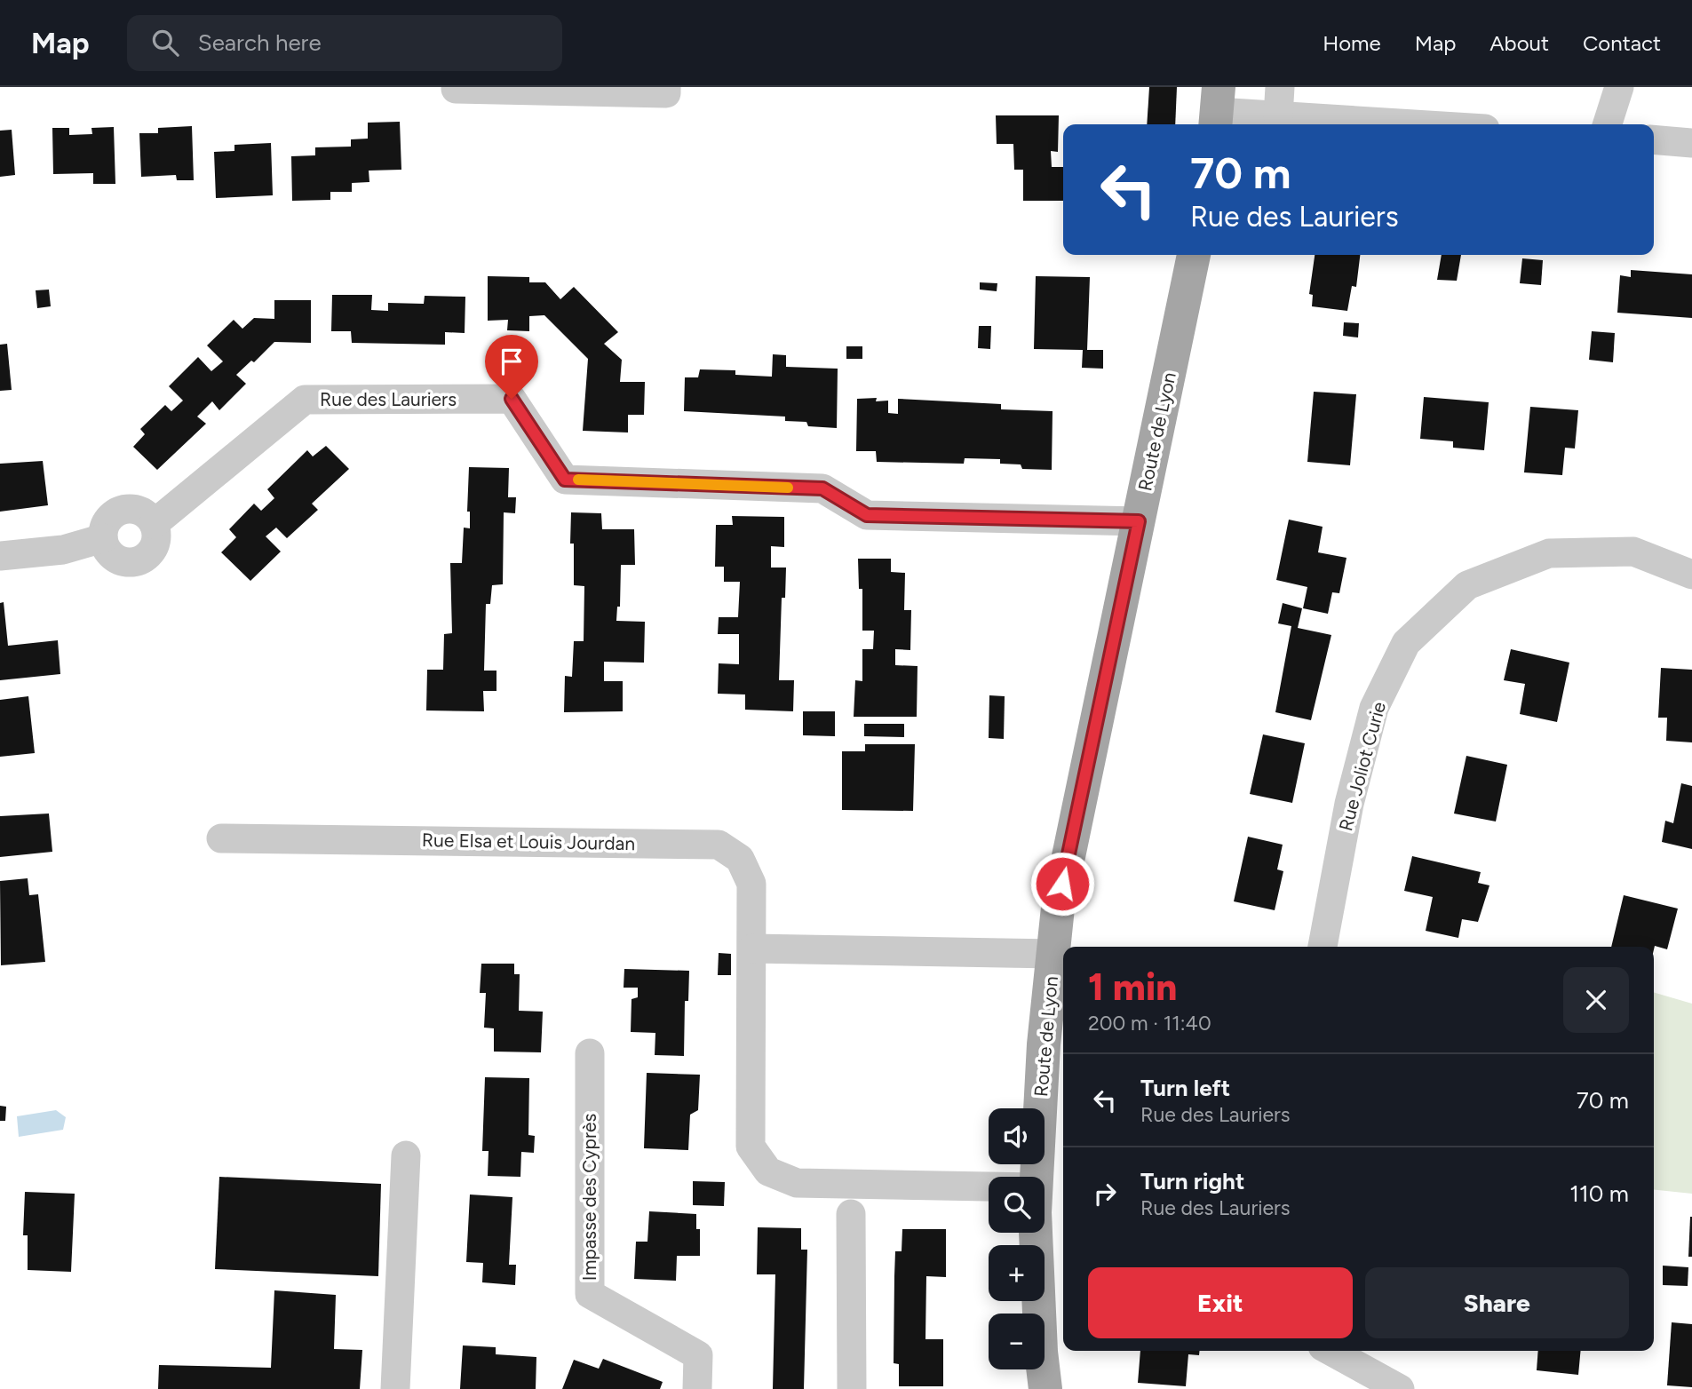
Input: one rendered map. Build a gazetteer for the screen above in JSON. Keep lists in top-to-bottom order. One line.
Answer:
{"streets":{"main road":["Route de Lyon"],"street":["Rue des Lauriers","Rue Joliot Curie","Rue Elsa et Louis Jourdan","Impasse des Cyprès"]},"crossings":[["Rue des Lauriers","Route de Lyon"]],"page":{"header":"Map","search":"Search here","nav":["Home","Map","About","Contact"],"turn":["70 m","Rue des Lauriers"],"heading":["1 min","200 m · 11:40"],"list":[{"name":"Turn left","note":"Rue des Lauriers","value":"70 m"},{"name":"Turn right","note":"Rue des Lauriers","value":"110 m"}],"map_buttons":["+","−"],"buttons":["Exit","Share"]}}
